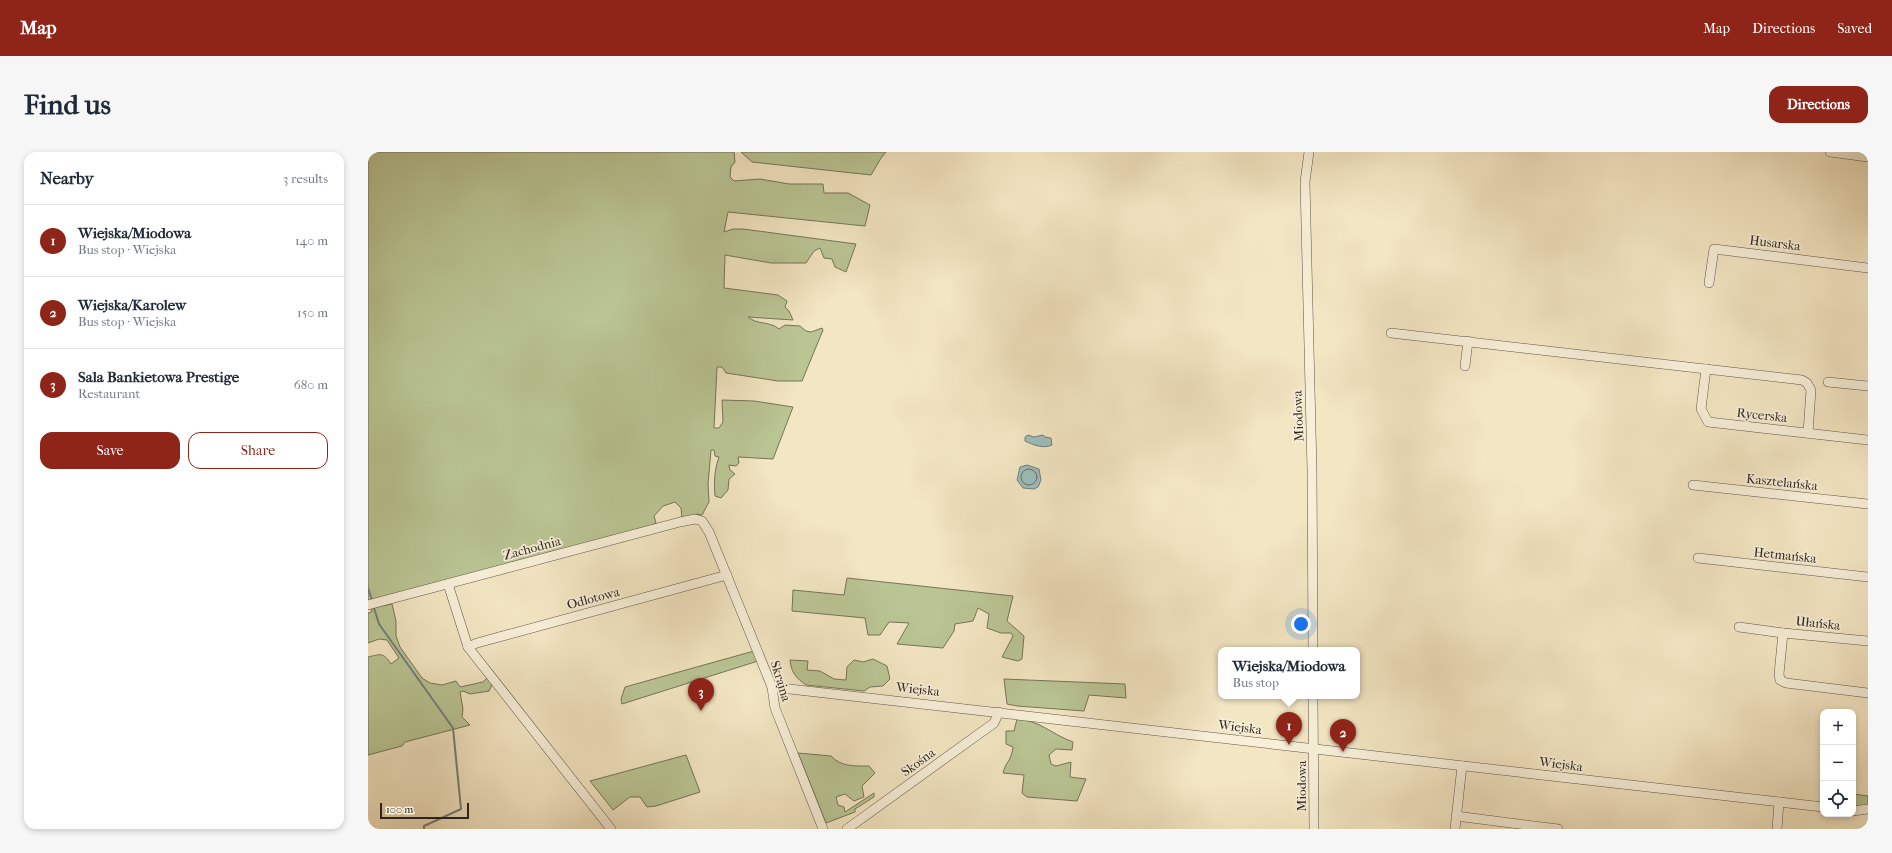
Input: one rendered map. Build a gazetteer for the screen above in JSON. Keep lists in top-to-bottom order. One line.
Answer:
{"streets":{"street":["Husarska","Rycerska","Miodowa","Kasztelańska","Zachodnia","Hetmańska","Odlotowa","Ułańska","Skrajna","Wiejska","Skośna"]},"crossings":[["Miodowa","Wiejska"],["Zachodnia","Skrajna"],["Odlotowa","Skrajna"],["Skrajna","Wiejska"],["Wiejska","Skośna"]],"scale_bar":"100 m","page":{"header":"Map","nav":["Map","Directions","Saved"],"buttons":["Directions",["Save","Share"]],"title":"Find us","heading":["Nearby","3 results"],"list":[{"mark":"1","name":"Wiejska/Miodowa","note":"Bus stop · Wiejska","value":"140 m"},{"mark":"2","name":"Wiejska/Karolew","note":"Bus stop · Wiejska","value":"150 m"},{"mark":"3","name":"Sala Bankietowa Prestige","note":"Restaurant","value":"680 m"}],"popup":["Wiejska/Miodowa","Bus stop"],"pins":["3","1","2"],"map_buttons":["+","−"],"scale":"100 m"}}
